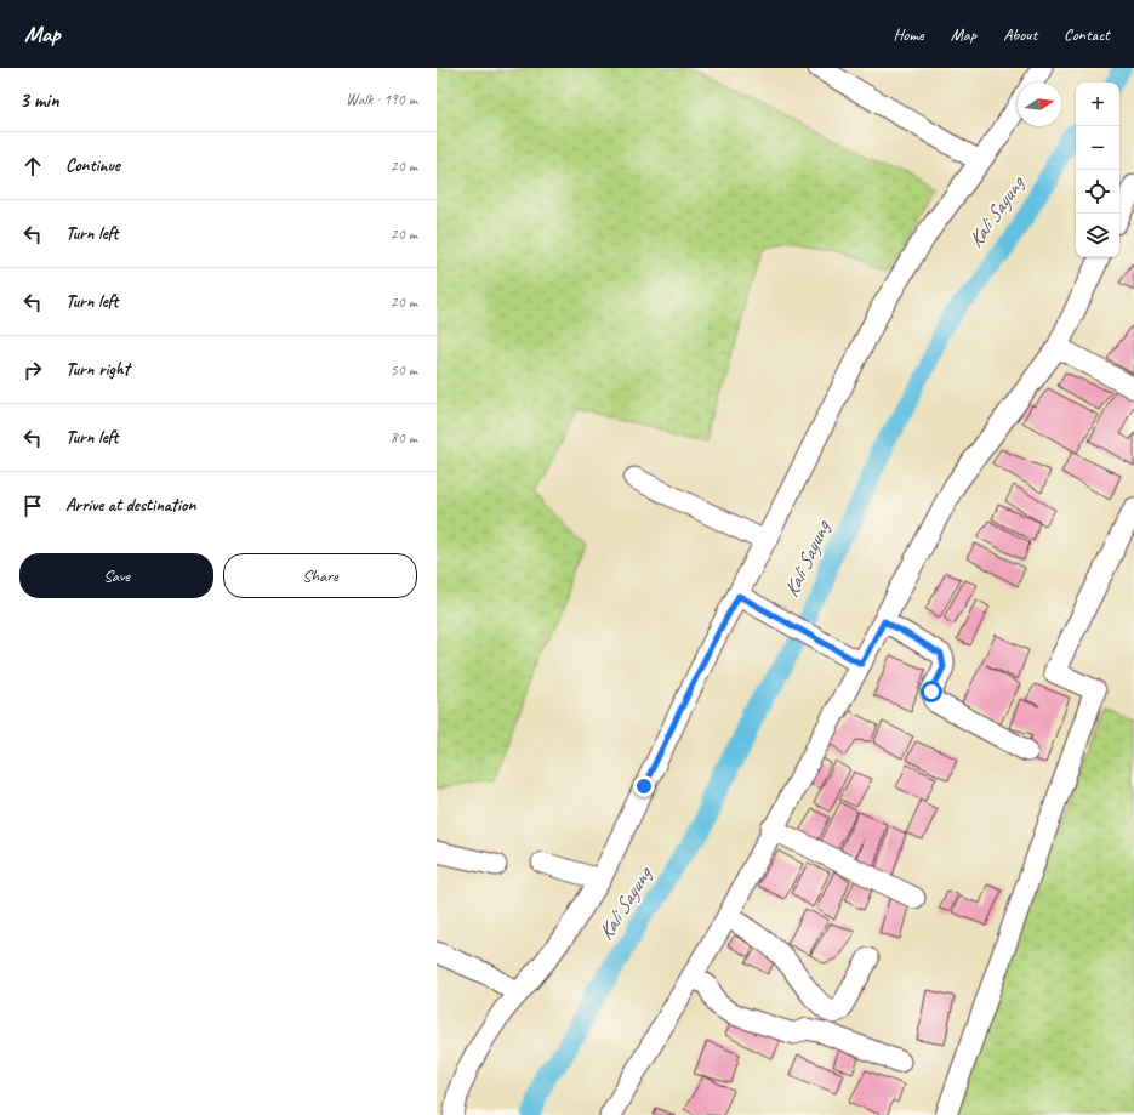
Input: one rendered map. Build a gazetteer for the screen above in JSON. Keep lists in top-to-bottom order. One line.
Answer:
{"water":["Kali Sayung"],"north":"right","page":{"header":"Map","nav":["Home","Map","About","Contact"],"heading":["3 min","Walk · 190 m"],"map_buttons":["+","−"],"list":[["Continue","20 m"],["Turn left","20 m"],["Turn left","20 m"],["Turn right","50 m"],["Turn left","80 m"],"Arrive at destination"],"buttons":["Save","Share"]}}
